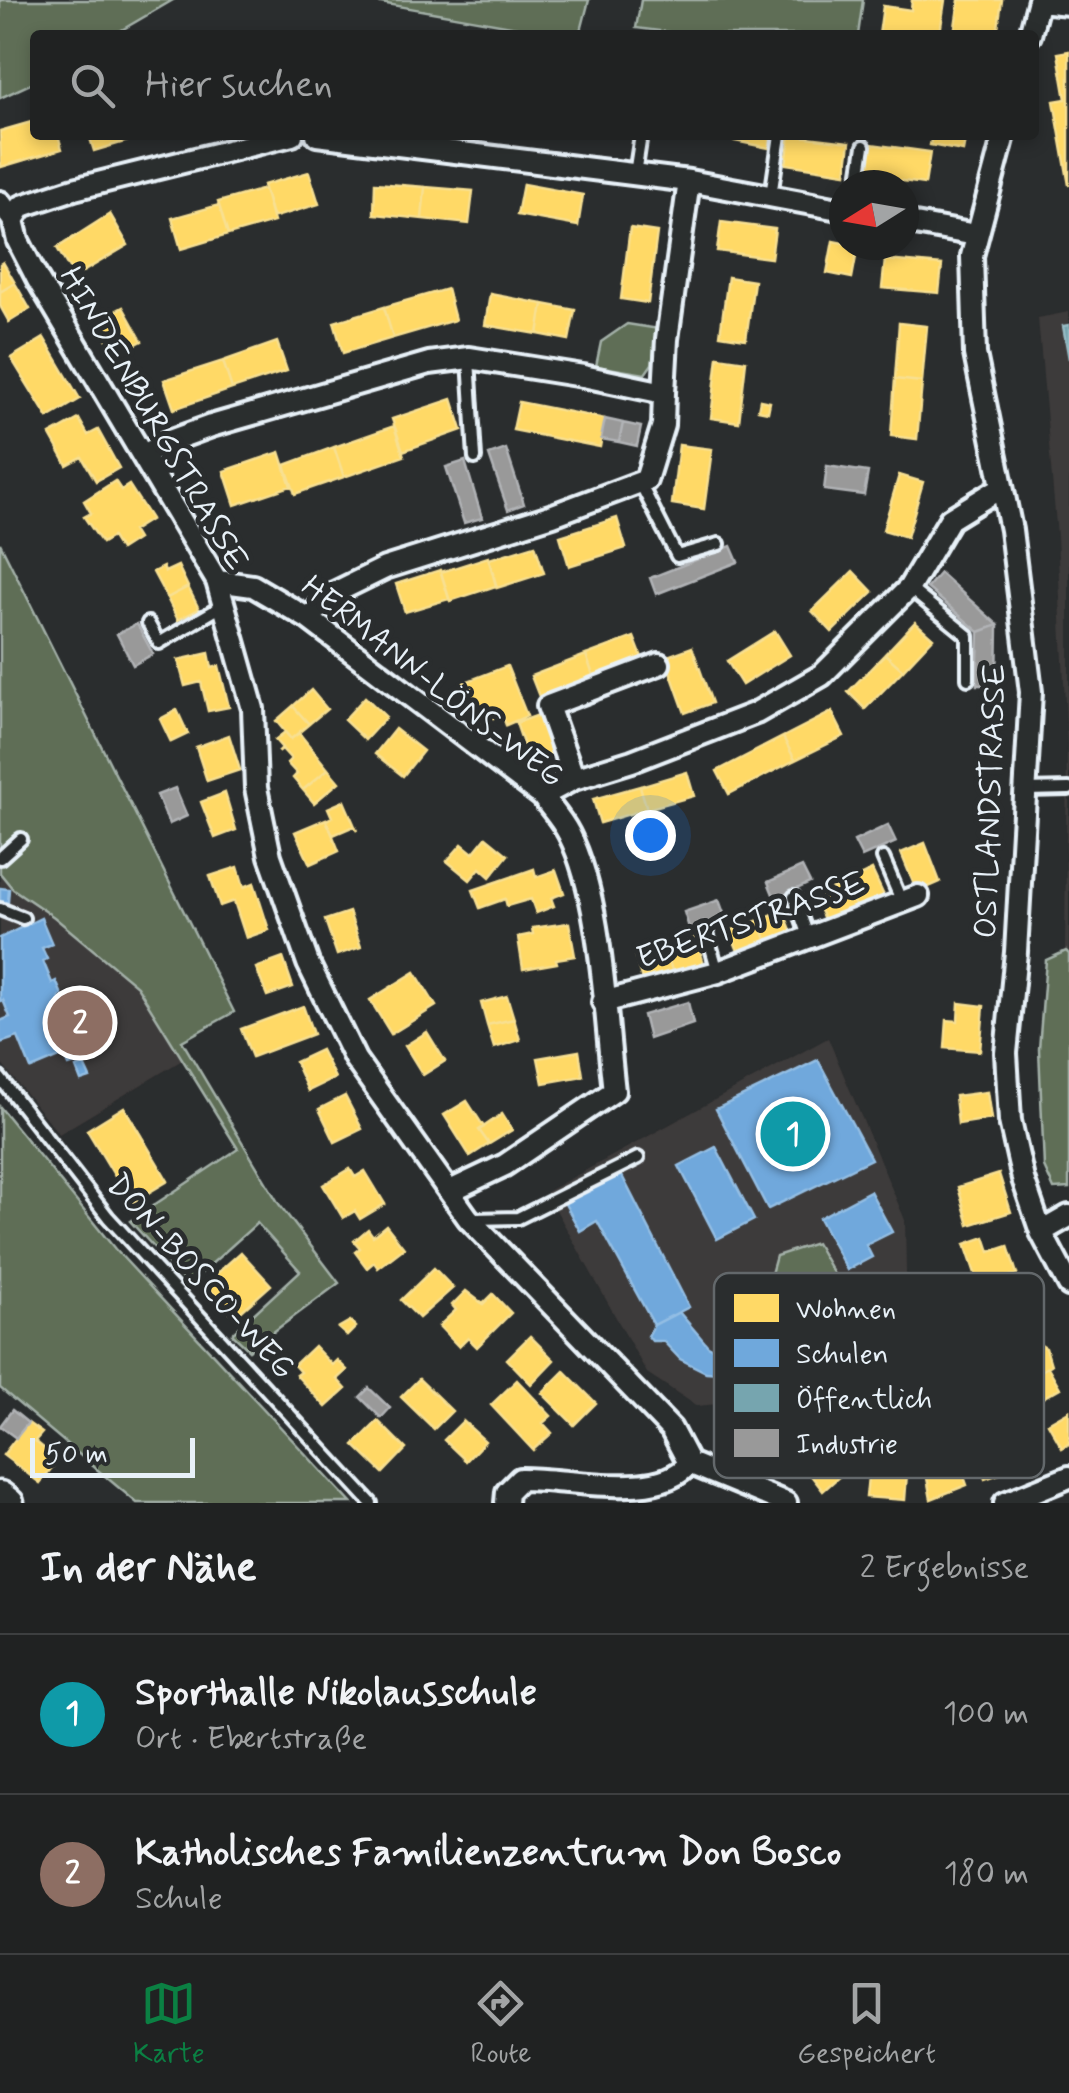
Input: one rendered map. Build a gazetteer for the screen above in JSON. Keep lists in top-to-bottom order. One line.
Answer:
{"streets":{"street":["HINDENBURGSTRASSE","HERMANN-LÖNS-WEG","OSTLANDSTRASSE","EBERTSTRASSE"],"lane":["DON-BOSCO-WEG"]},"crossings":[["HINDENBURGSTRASSE","HERMANN-LÖNS-WEG"],["HERMANN-LÖNS-WEG","EBERTSTRASSE"]],"legend":["Wohnen","Schulen","Öffentlich","Industrie"],"scale_bar":"50 m","north":"left","page":{"search":"Hier suchen","pins":["2","1"],"scale":"50 m","heading":["In der Nähe","2 Ergebnisse"],"list":[{"mark":"1","name":"Sporthalle Nikolausschule","note":"Ort · Ebertstraße","value":"100 m"},{"mark":"2","name":"Katholisches Familienzentrum Don Bosco","note":"Schule","value":"180 m"}],"nav":["Karte","Route","Gespeichert"]}}
